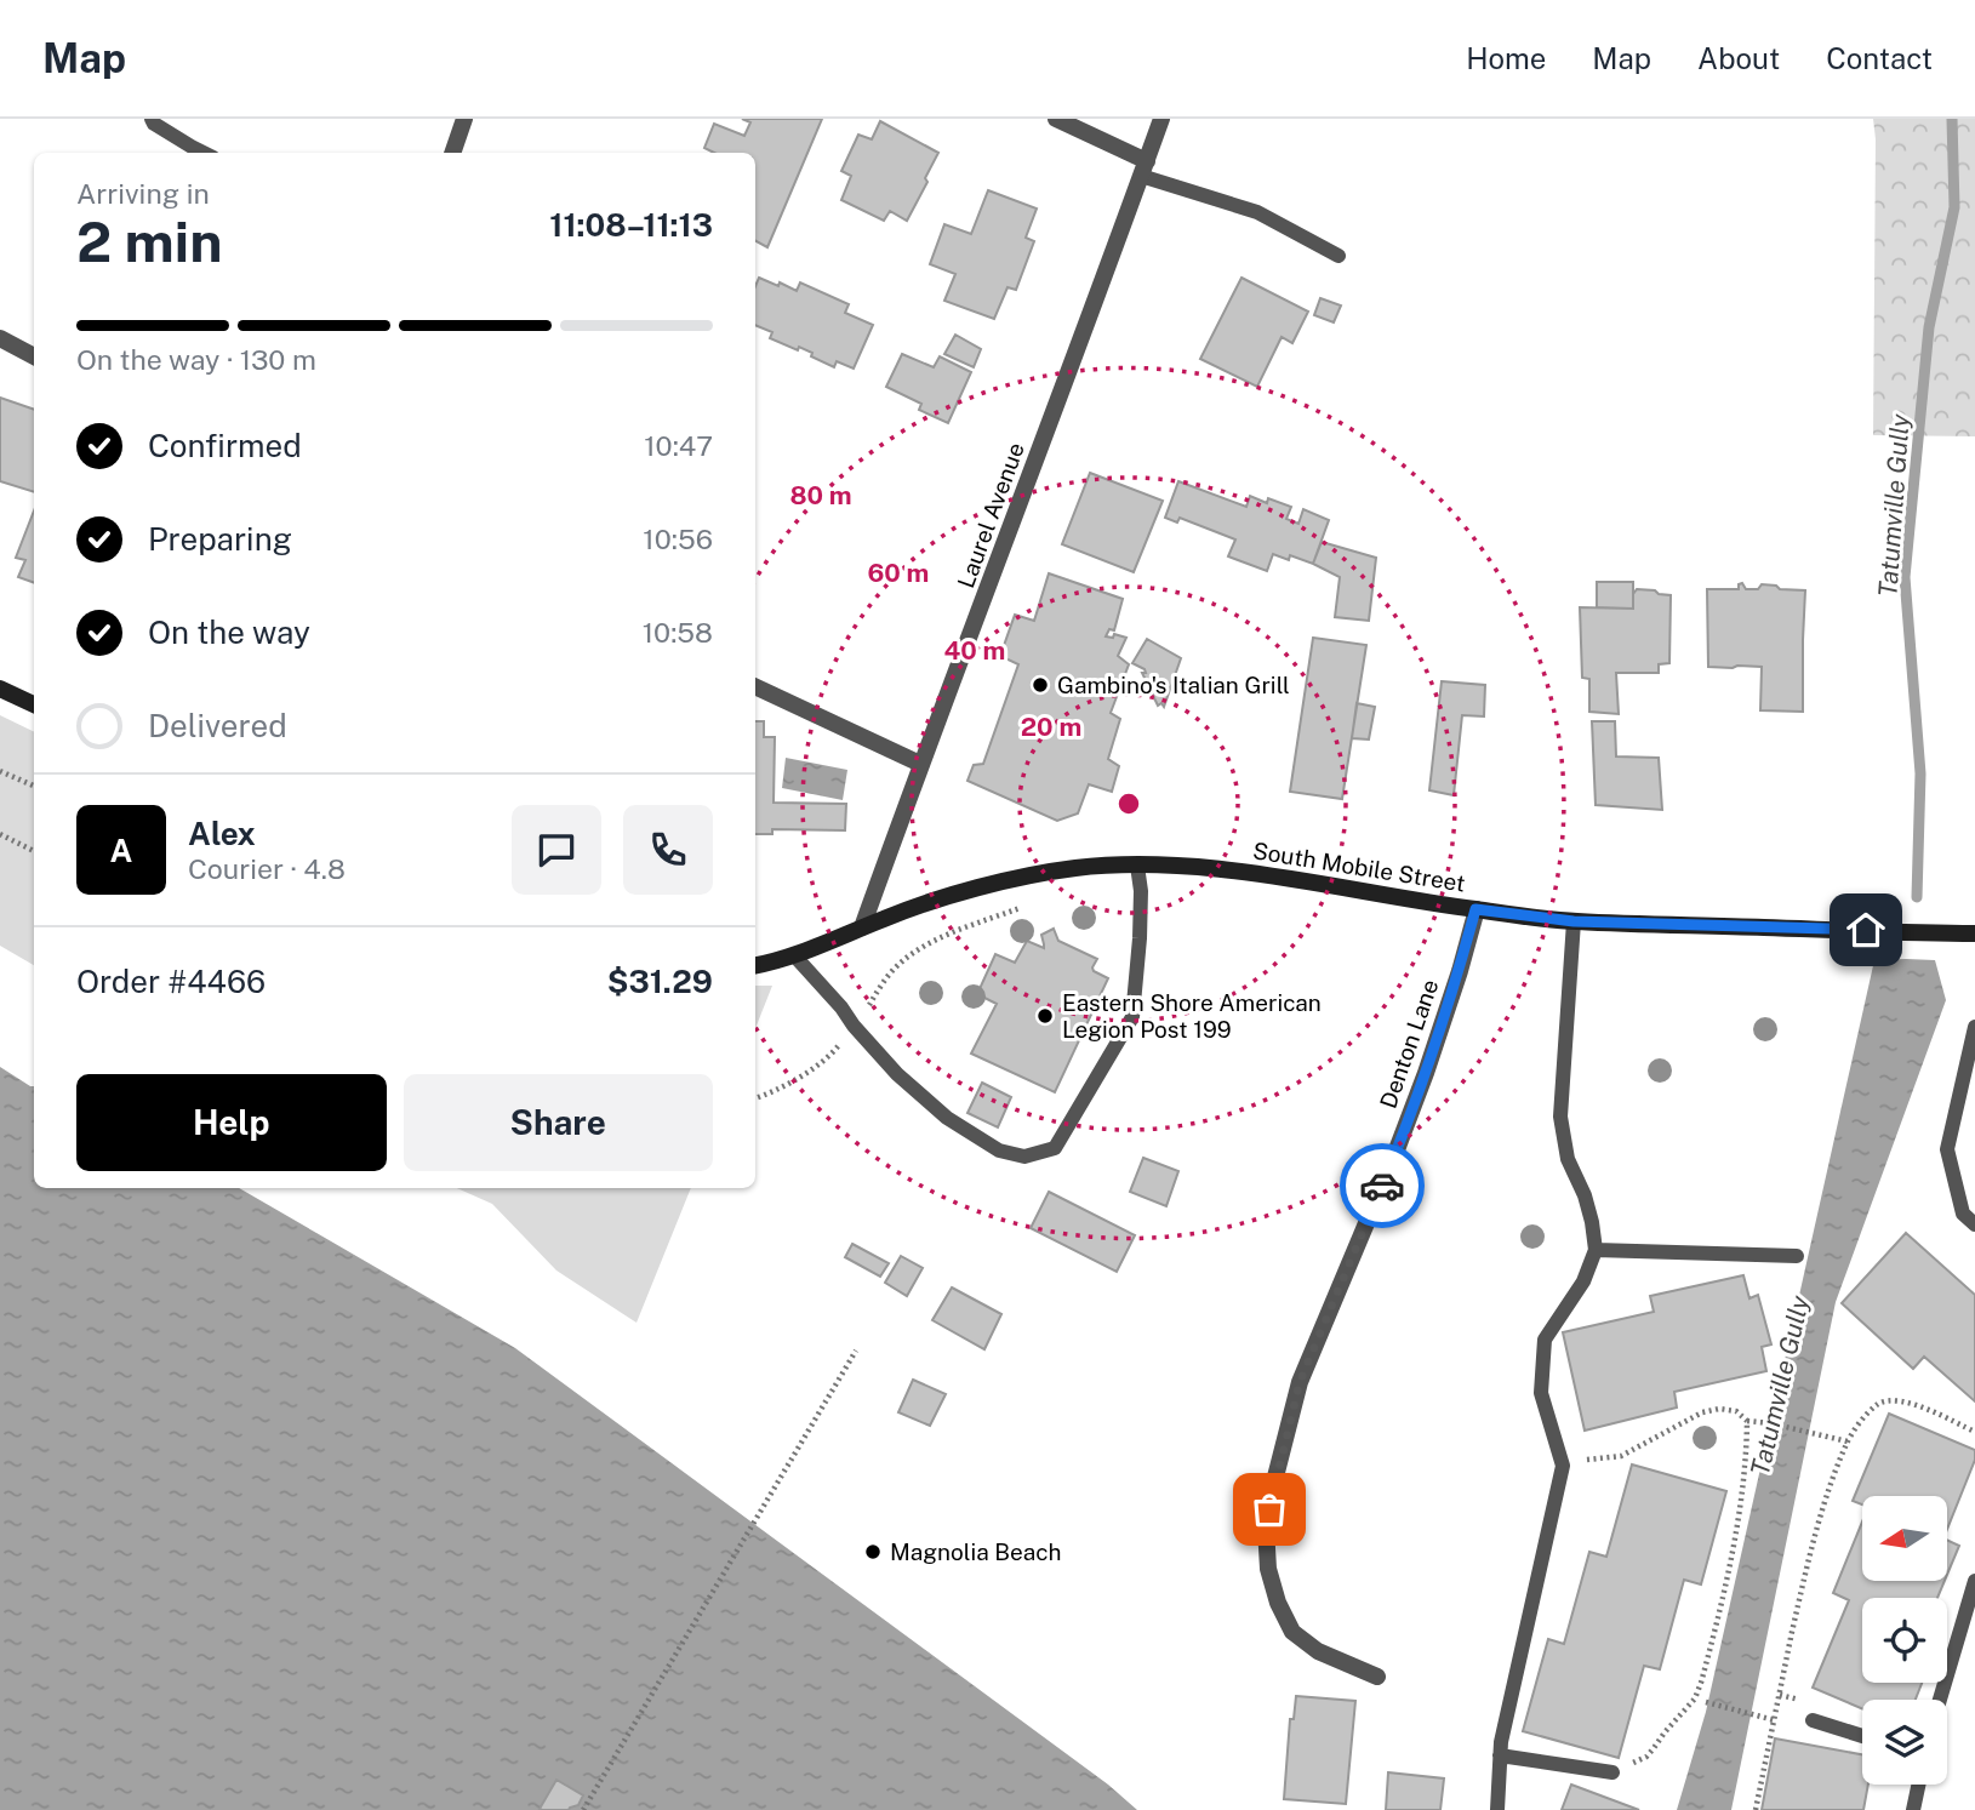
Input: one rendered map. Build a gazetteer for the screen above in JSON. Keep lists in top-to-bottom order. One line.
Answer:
{"streets":{"main road":["South Mobile Street"],"street":["Laurel Avenue","Denton Lane"]},"crossings":[["Laurel Avenue","South Mobile Street"],["South Mobile Street","Denton Lane"]],"water":["Tatumville Gully"],"places":["Gambino's Italian Grill","Eastern Shore American Legion Post 199","Magnolia Beach"],"north":"left","page":{"header":"Map","nav":["Home","Map","About","Contact"],"heading":["2 min","Arriving in","11:08–11:13"],"panel":["Alex","Courier · 4.8","Order #4466","$31.29"],"bar":"On the way · 130 m","list":[["Confirmed","10:47"],["Preparing","10:56"],["On the way","10:58"],"Delivered"],"round":"A","buttons":["Help","Share"]},"rings":["80 m","60 m","40 m","20 m"]}
